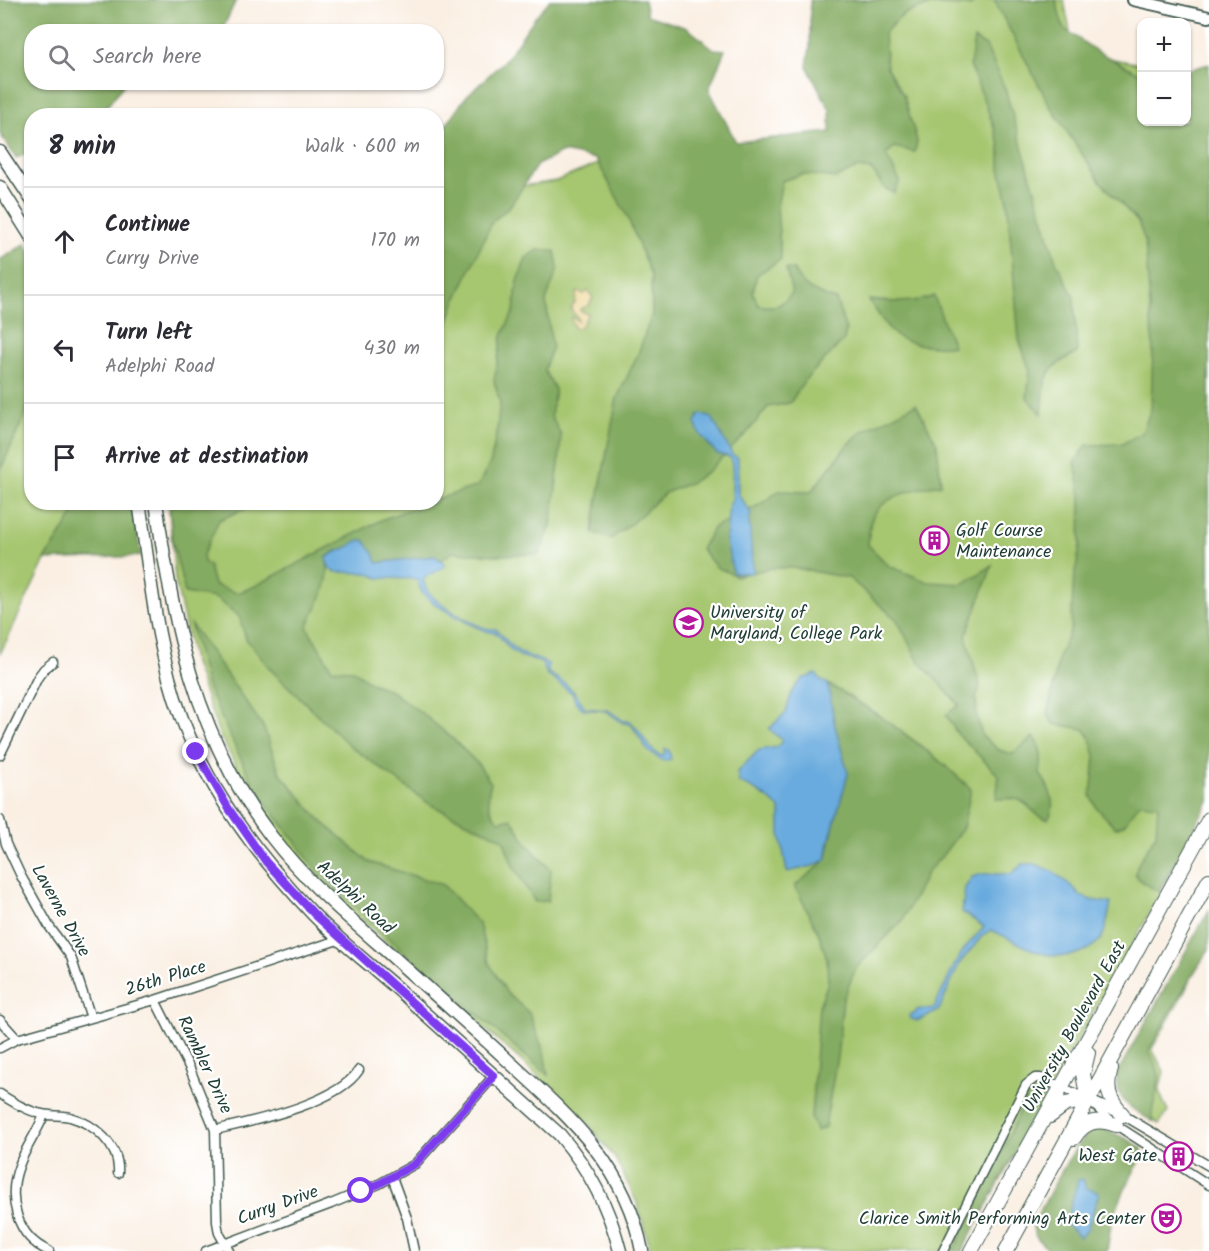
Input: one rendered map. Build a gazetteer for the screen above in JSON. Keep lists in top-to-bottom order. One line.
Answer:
{"streets":{"main road":["Adelphi Road","University Boulevard East"],"street":["Laverne Drive","26th Place","Rambler Drive","Curry Drive"]},"crossings":[["Adelphi Road","26th Place"],["Adelphi Road","Curry Drive"],["Laverne Drive","26th Place"],["26th Place","Rambler Drive"],["Rambler Drive","Curry Drive"]],"places":{"building":["Golf Course Maintenance","West Gate"],"school or university":["University of Maryland, College Park"],"theatre":["Clarice Smith Performing Arts Center"]},"page":{"map_buttons":["+","−"],"search":"Search here","heading":["8 min","Walk · 600 m"],"list":[["Continue","Curry Drive","170 m"],["Turn left","Adelphi Road","430 m"],"Arrive at destination"]}}
